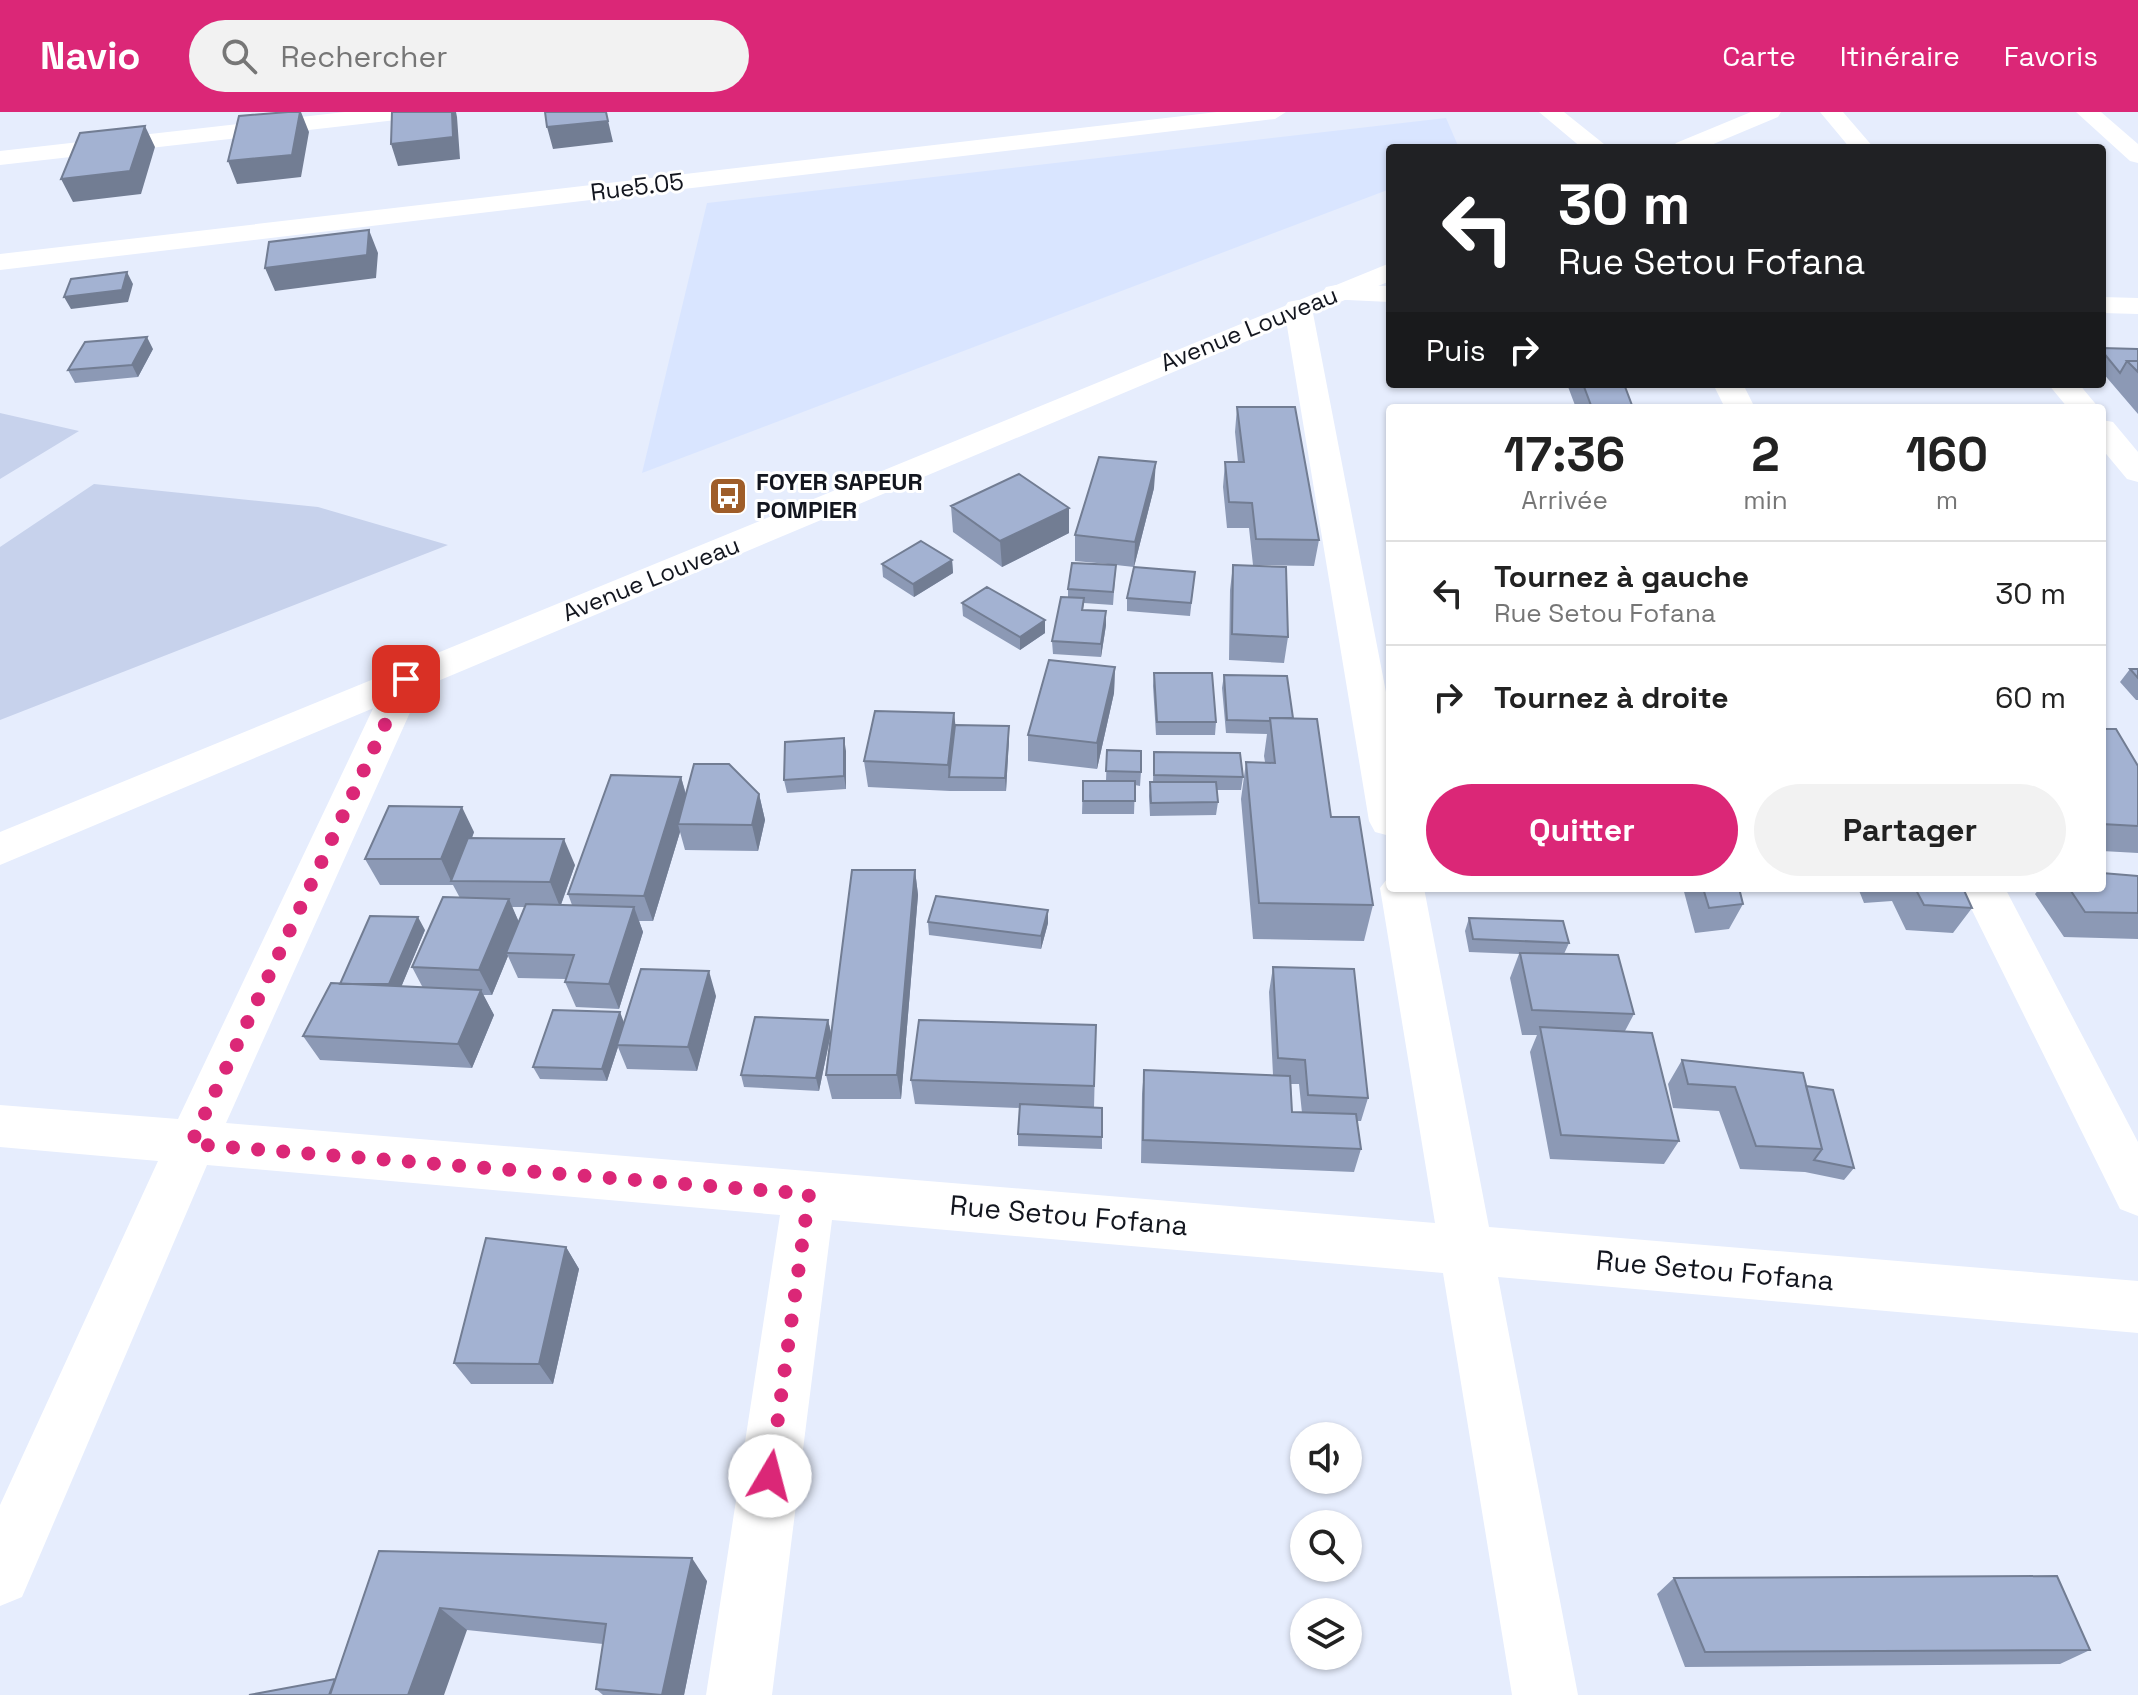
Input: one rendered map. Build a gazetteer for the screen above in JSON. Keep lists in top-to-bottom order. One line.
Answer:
{"streets":{"street":["Rue5.05","Avenue Louveau","Rue Setou Fofana"]},"places":{"bus stop":["FOYER SAPEUR POMPIER"]},"page":{"header":"Navio","search":"Rechercher","nav":["Carte","Itinéraire","Favoris"],"turn":["30 m","Rue Setou Fofana"],"then":"Puis","eta":["17:36","Arrivée","2","min","160","m"],"list":[{"name":"Tournez à gauche","note":"Rue Setou Fofana","value":"30 m"},{"name":"Tournez à droite","value":"60 m"}],"buttons":["Quitter","Partager"]}}
